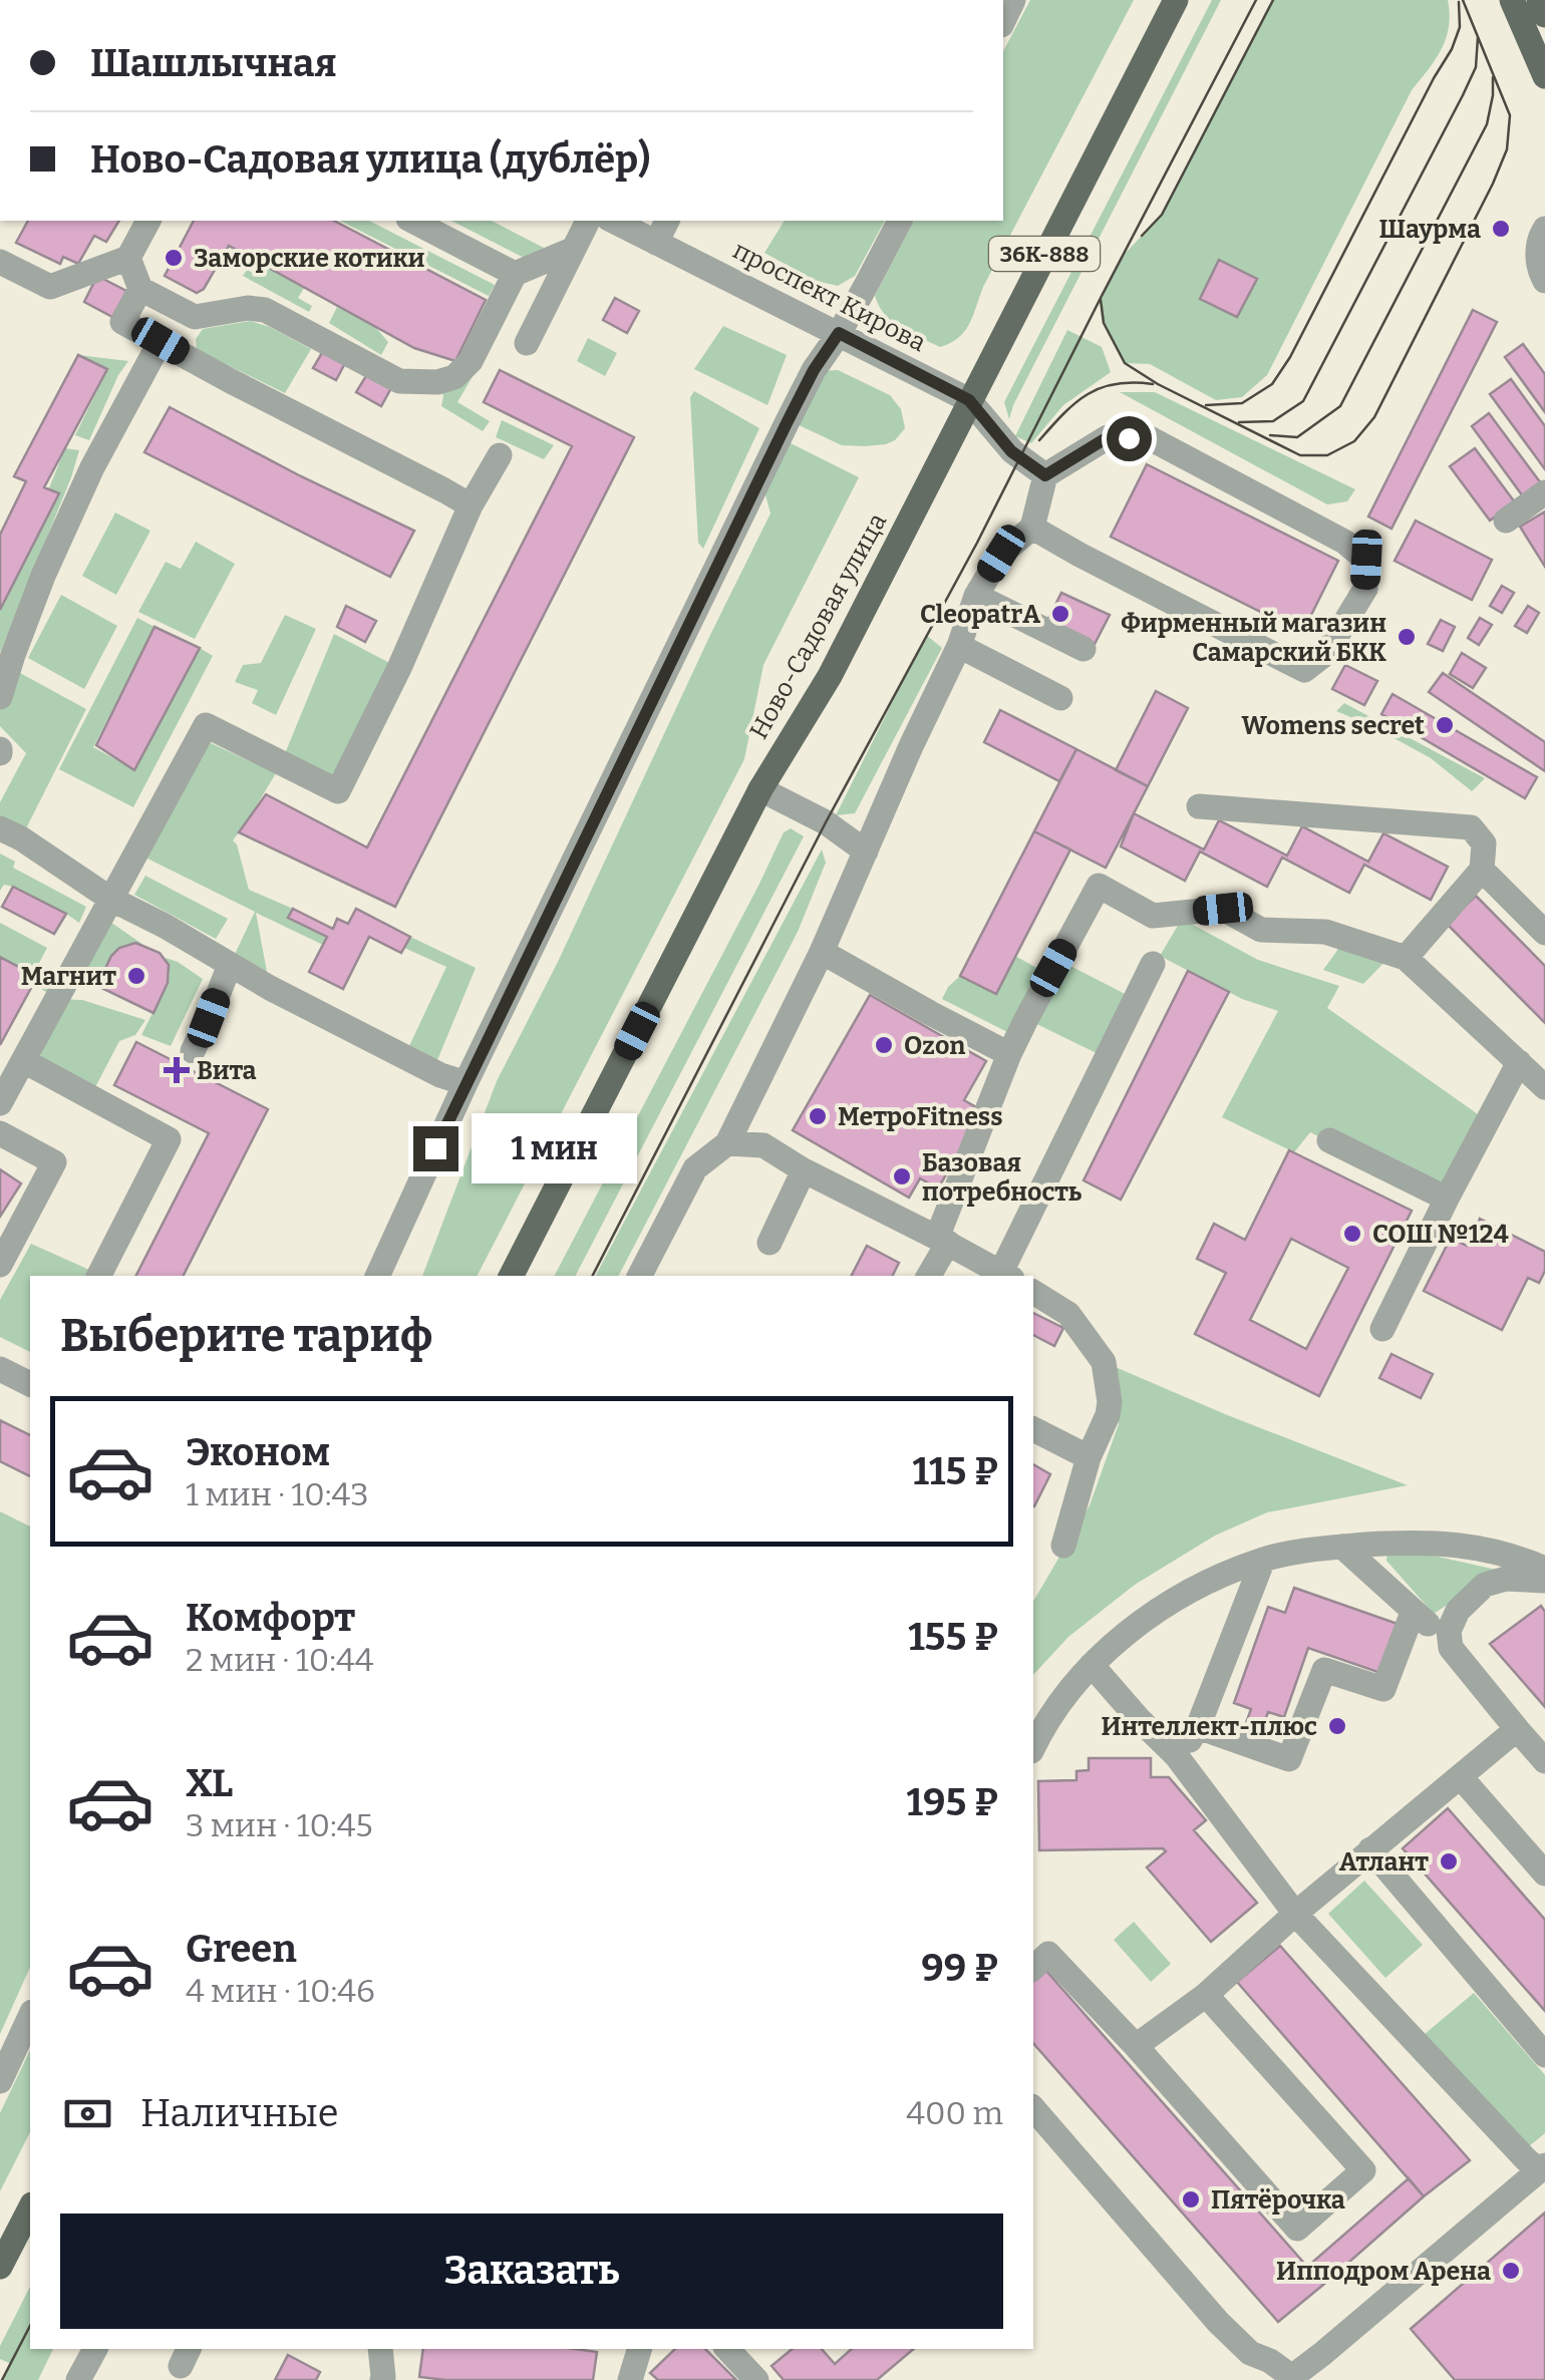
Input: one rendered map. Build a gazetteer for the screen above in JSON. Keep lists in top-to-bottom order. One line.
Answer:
{"streets":{"main road":["36К-888","Ново-Садовая улица"],"street":["проспект Кирова"]},"crossings":[["проспект Кирова","Ново-Садовая улица"]],"places":{"other":["Шаурма","Заморские котики","CleopatrA","Фирменный магазин Самарский БКК","Womens secret","Магнит","Ozon","МетроFitness","Базовая потребность","СОШ №124","Интеллект-плюс","Атлант","Пятёрочка","Ипподром Арена"],"health":["Вита"]},"page":{"banner":["Шашлычная","Ново-Садовая улица (дублёр)"],"bubble":"1 мин","heading":"Выберите тариф","list":[{"name":"Эконом","note":"1 мин · 10:43","value":"115 ₽"},{"name":"Комфорт","note":"2 мин · 10:44","value":"155 ₽"},{"name":"XL","note":"3 мин · 10:45","value":"195 ₽"},{"name":"Green","note":"4 мин · 10:46","value":"99 ₽"}],"pay":["Наличные","400 m"],"buttons":"Заказать"}}
